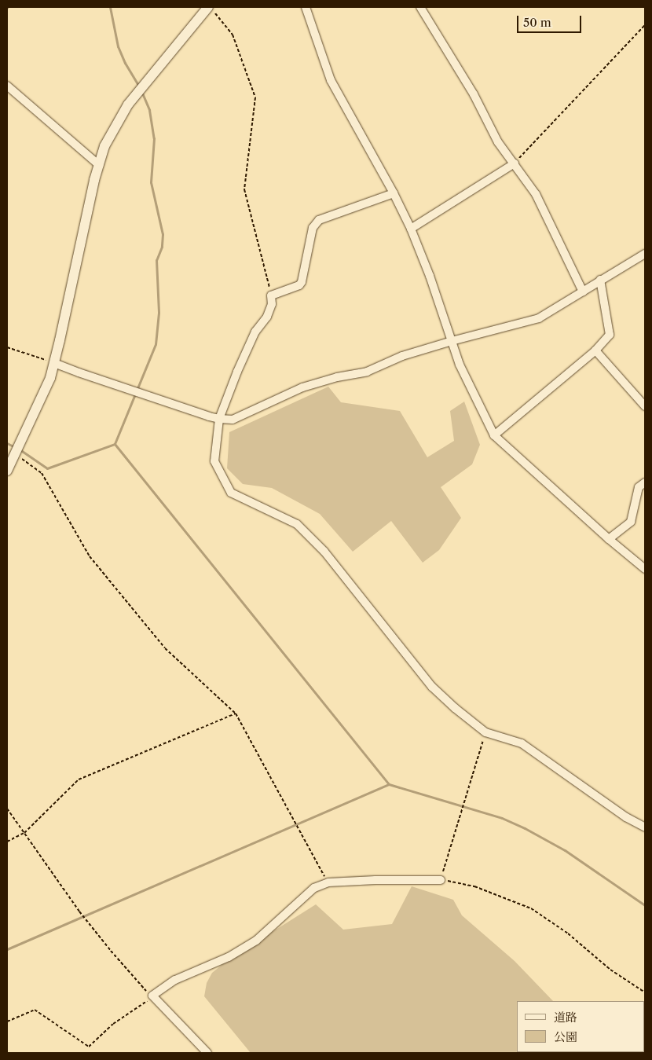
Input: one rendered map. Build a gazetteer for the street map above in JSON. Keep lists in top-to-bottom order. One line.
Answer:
{"legend":["道路","公園"],"scale_bar":"50 m"}
